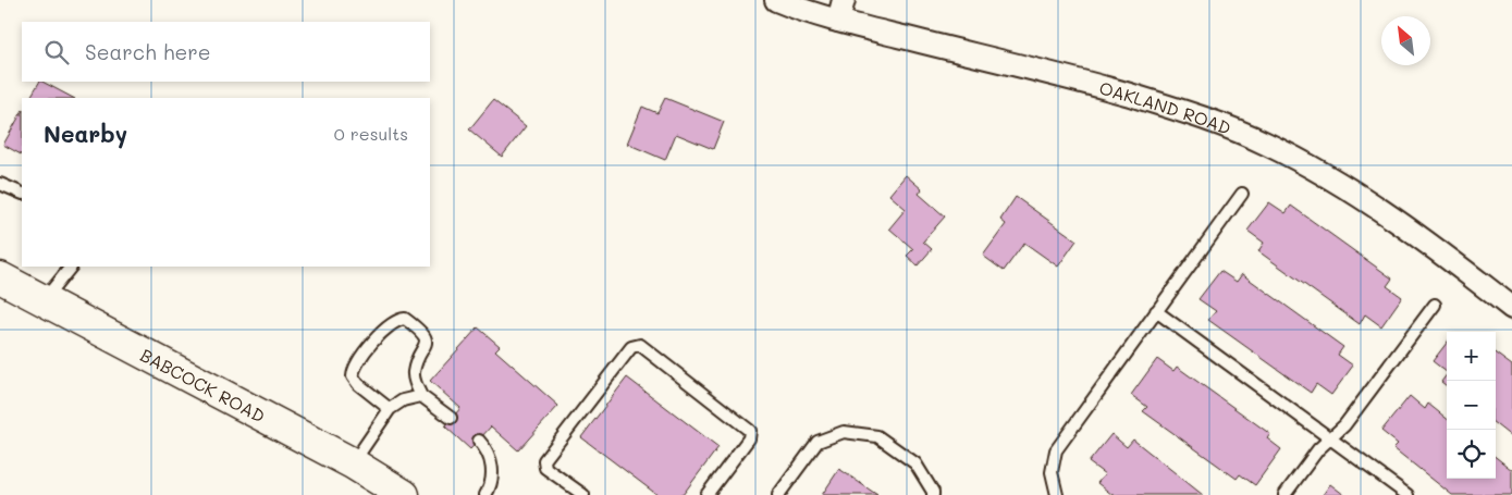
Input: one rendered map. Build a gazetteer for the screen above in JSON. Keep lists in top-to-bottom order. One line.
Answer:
{"streets":{"main road":["BABCOCK ROAD"],"street":["OAKLAND ROAD"]},"north":"top left","page":{"search":"Search here","heading":["Nearby","0 results"],"map_buttons":["+","−"]}}
